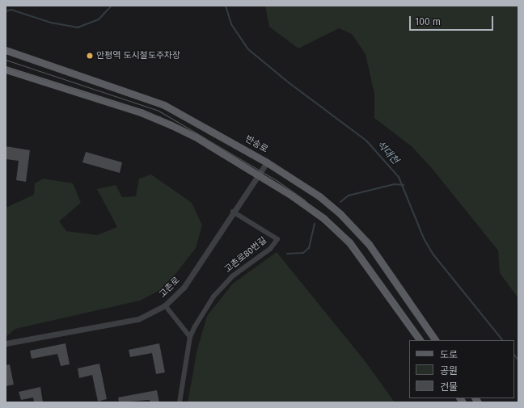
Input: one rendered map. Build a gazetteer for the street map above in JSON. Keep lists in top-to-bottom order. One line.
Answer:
{"streets":{"main road":["반송로"],"street":["고촌로80번길","고촌로"]},"crossings":[["반송로","고촌로"],["고촌로80번길","고촌로"]],"water":["석대천"],"places":["안평역 도시철도주차장"],"legend":["도로","공원","건물"],"scale_bar":"100 m"}
